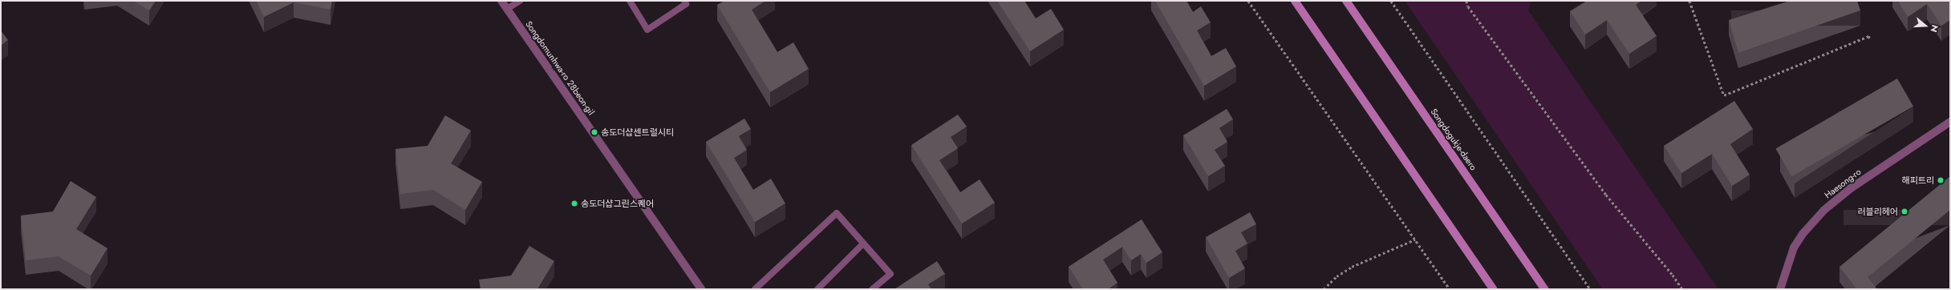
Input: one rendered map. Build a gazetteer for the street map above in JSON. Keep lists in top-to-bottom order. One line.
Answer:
{"streets":{"main road":["Songdogukje-daero"],"street":["Songdomunhwa-ro 28beon-gil","Haesong-ro"]},"places":["송도더샵센트럴시티","해피트리","송도더샵그린스퀘어","러블리헤어"],"north":"right"}
